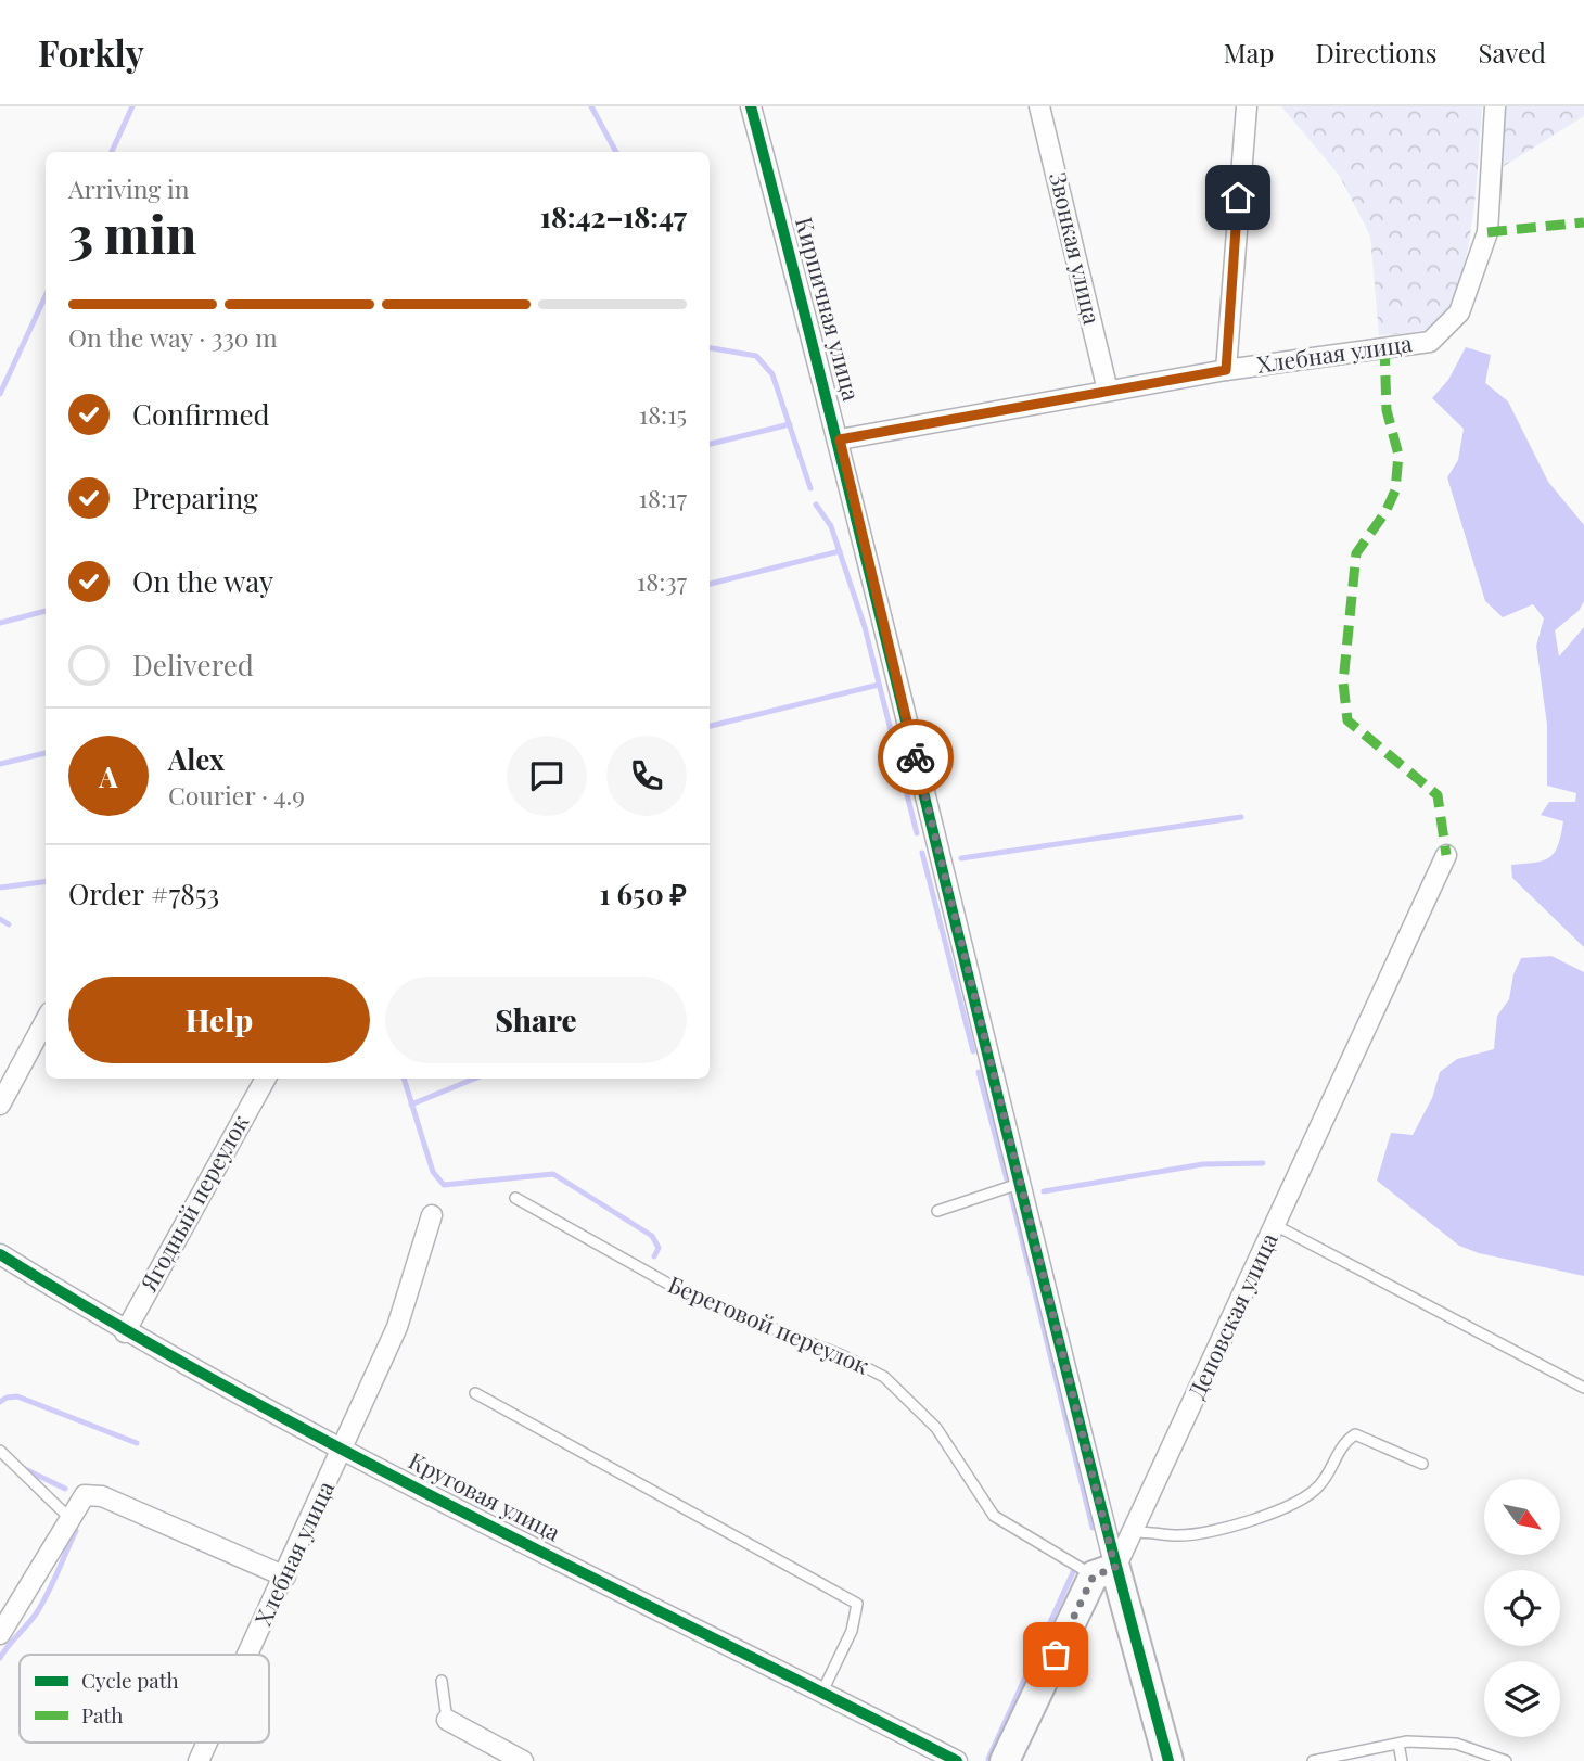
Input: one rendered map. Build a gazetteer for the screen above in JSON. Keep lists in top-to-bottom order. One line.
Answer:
{"streets":{"street":["Звонкая улица","Кирпичная улица","Хлебная улица","Ягодный переулок","Деповская улица","Круговая улица"],"lane":["Береговой переулок"]},"crossings":[["Звонкая улица","Хлебная улица"],["Кирпичная улица","Хлебная улица"],["Кирпичная улица","Деповская улица"],["Кирпичная улица","Береговой переулок"],["Хлебная улица","Круговая улица"],["Ягодный переулок","Круговая улица"],["Деповская улица","Береговой переулок"]],"legend":["Cycle path","Path"],"north":"bottom right","page":{"header":"Forkly","nav":["Map","Directions","Saved"],"heading":["3 min","Arriving in","18:42–18:47"],"panel":["Alex","Courier · 4.9","Order #7853","1 650 ₽"],"bar":"On the way · 330 m","list":[["Confirmed","18:15"],["Preparing","18:17"],["On the way","18:37"],"Delivered"],"round":"A","buttons":["Help","Share"]}}
